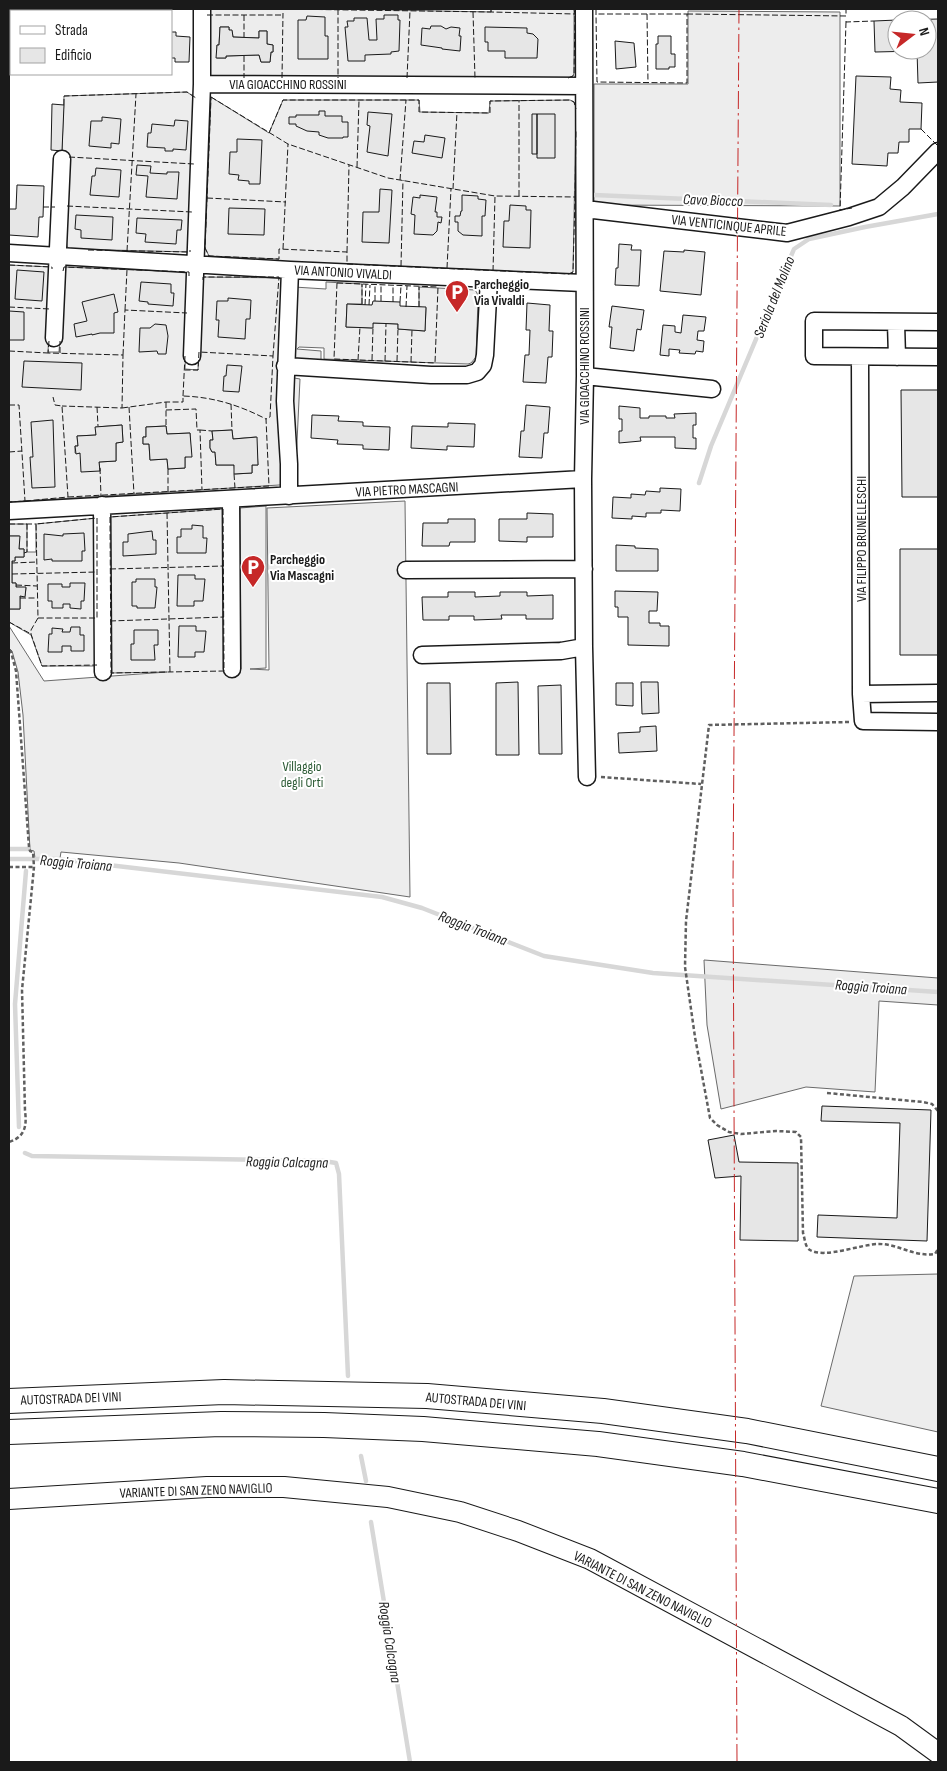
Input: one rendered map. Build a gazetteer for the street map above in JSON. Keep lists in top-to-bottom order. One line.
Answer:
{"streets":{"highway":["AUTOSTRADA DEI VINI"],"main road":["VARIANTE DI SAN ZENO NAVIGLIO"],"street":["VIA GIOACCHINO ROSSINI","VIA VENTICINQUE APRILE","VIA ANTONIO VIVALDI","VIA PIETRO MASCAGNI","VIA FILIPPO BRUNELLESCHI"]},"crossings":[["VIA GIOACCHINO ROSSINI","VIA VENTICINQUE APRILE"],["VIA GIOACCHINO ROSSINI","VIA ANTONIO VIVALDI"],["VIA GIOACCHINO ROSSINI","VIA PIETRO MASCAGNI"]],"water":["Cavo Biocco","Seriola del Molino","Roggia Troiana","Roggia Calcagna"],"parks":["Villaggio degli Orti"],"places":{"parking":["Parcheggio Via Vivaldi","Parcheggio Via Mascagni"]},"legend":["Strada","Edificio"],"north":"right"}
